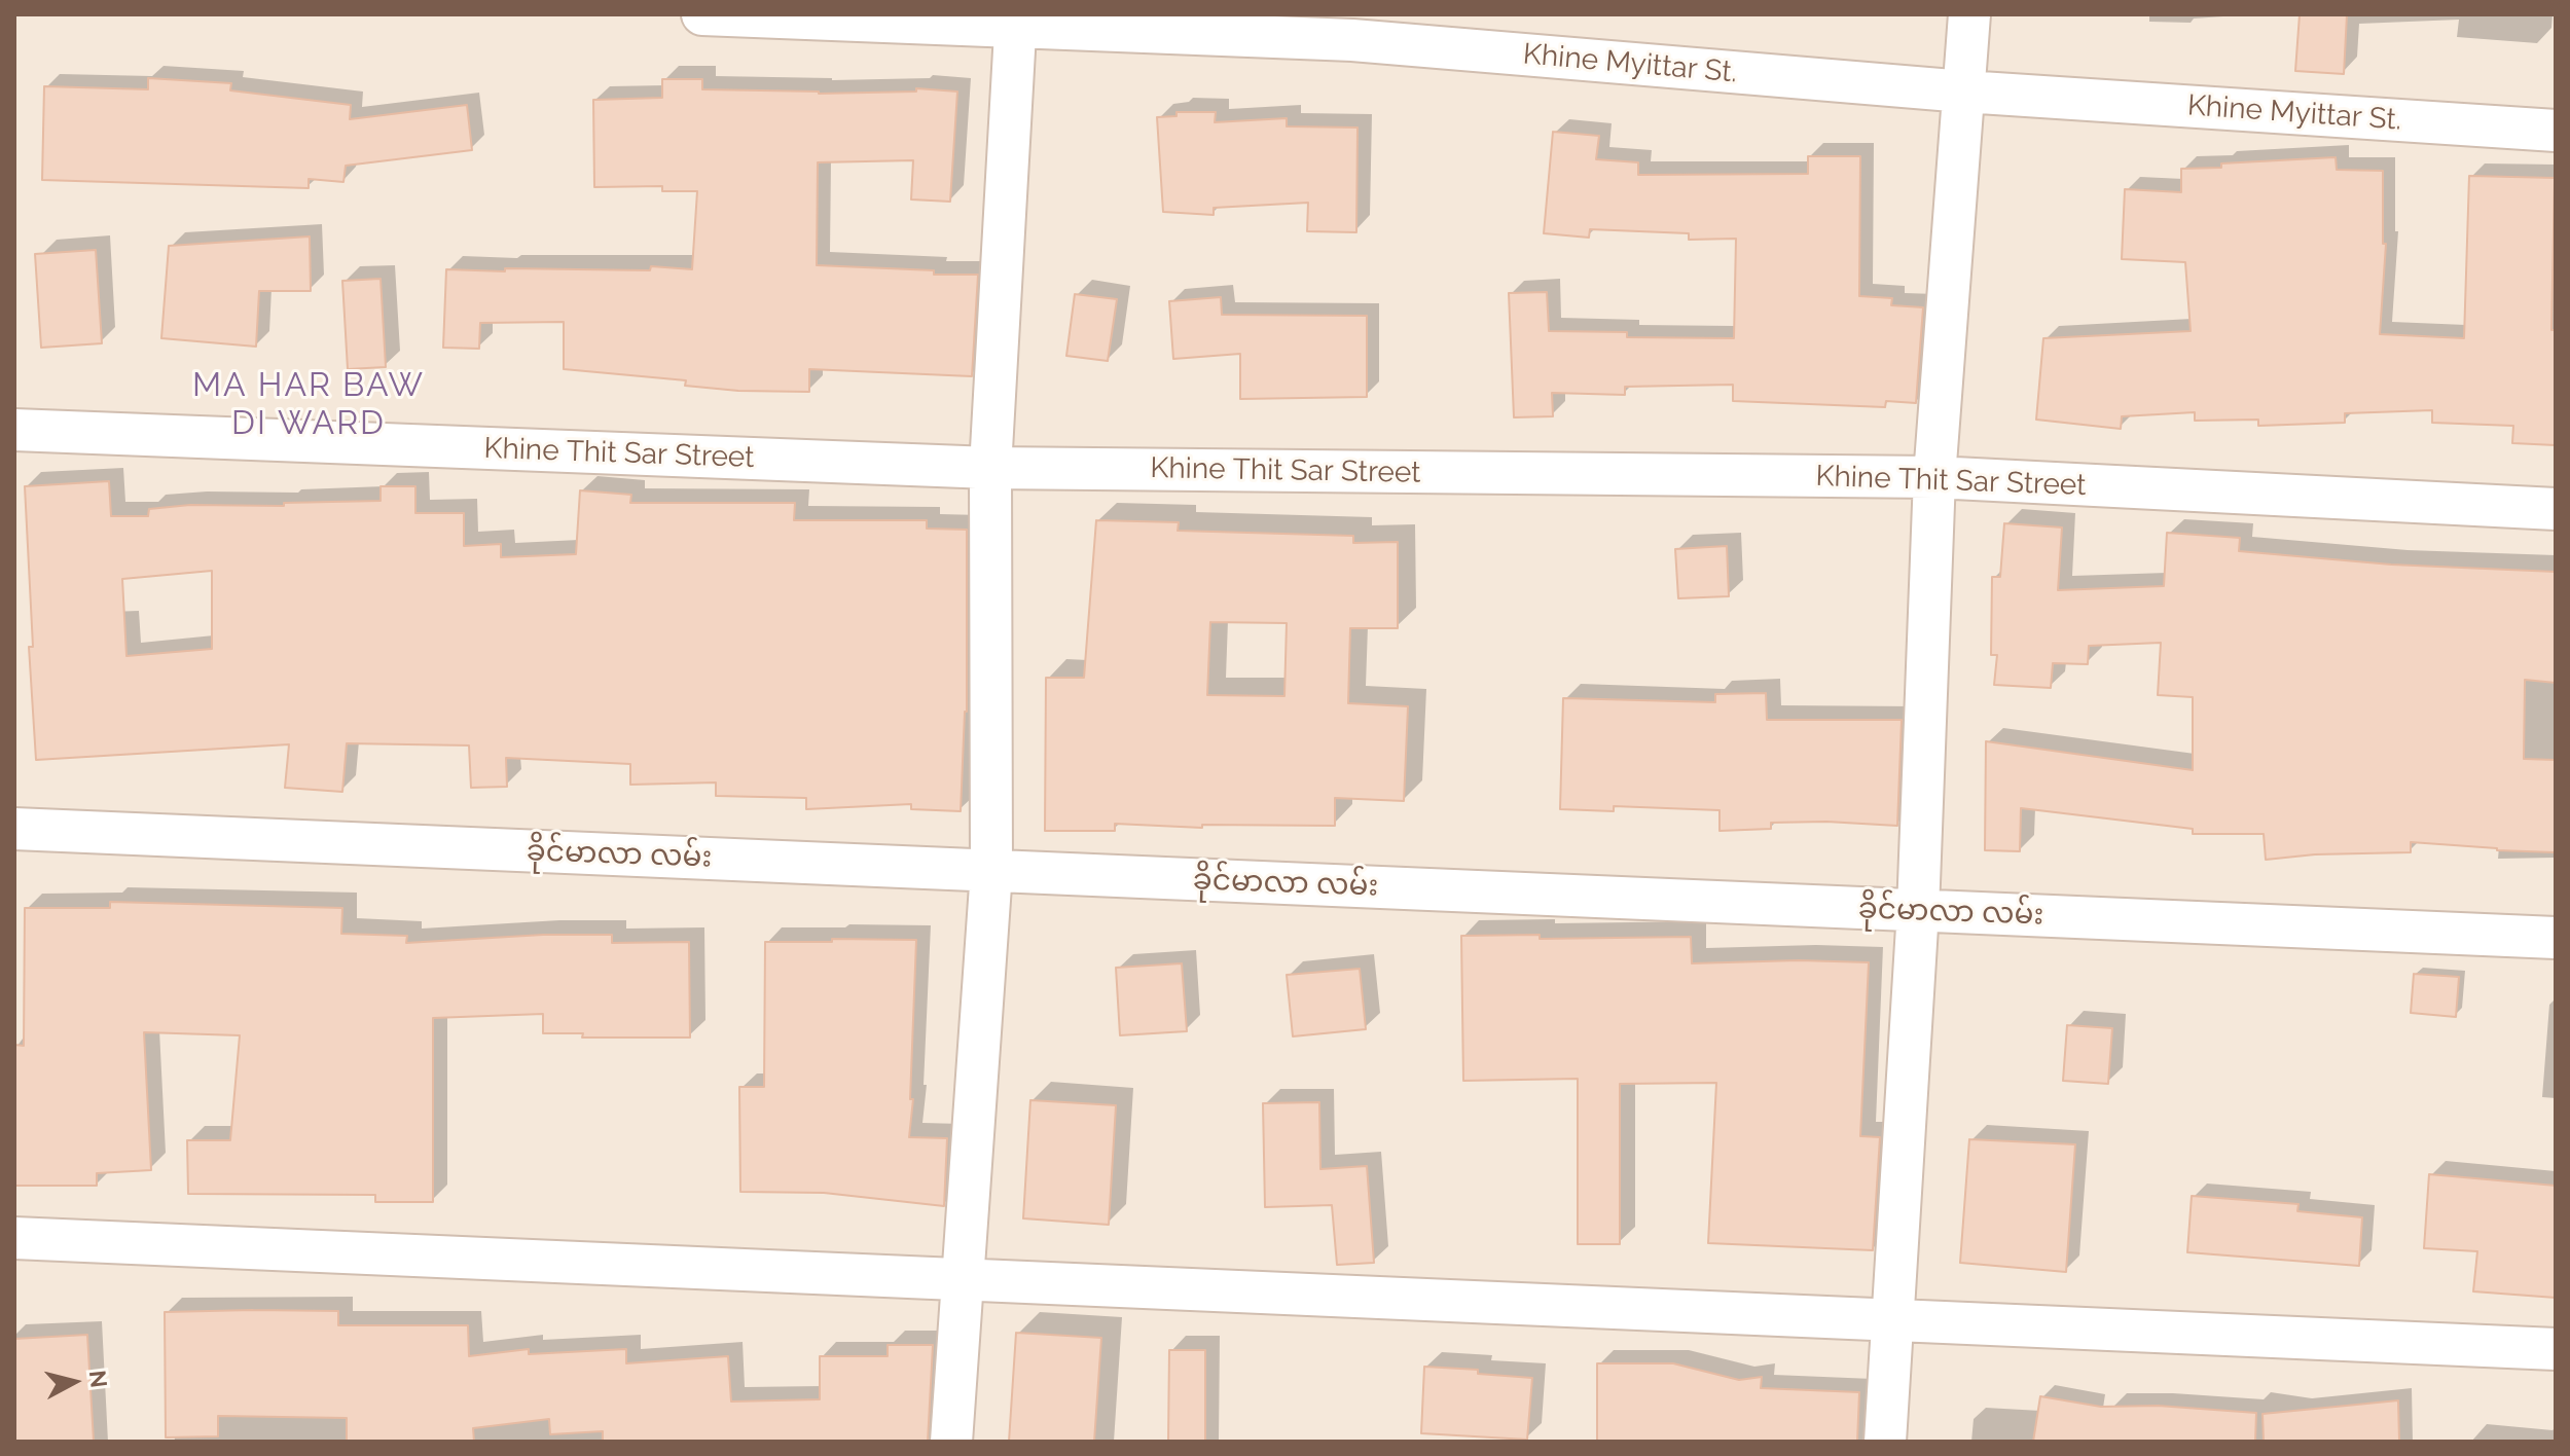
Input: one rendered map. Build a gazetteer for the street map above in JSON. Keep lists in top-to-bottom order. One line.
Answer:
{"streets":{"street":["Khine Myittar St.","Khine Thit Sar Street","ခိုင်မာလာ လမ်း"]},"districts":["MA HAR BAW DI WARD"],"north":"right"}
